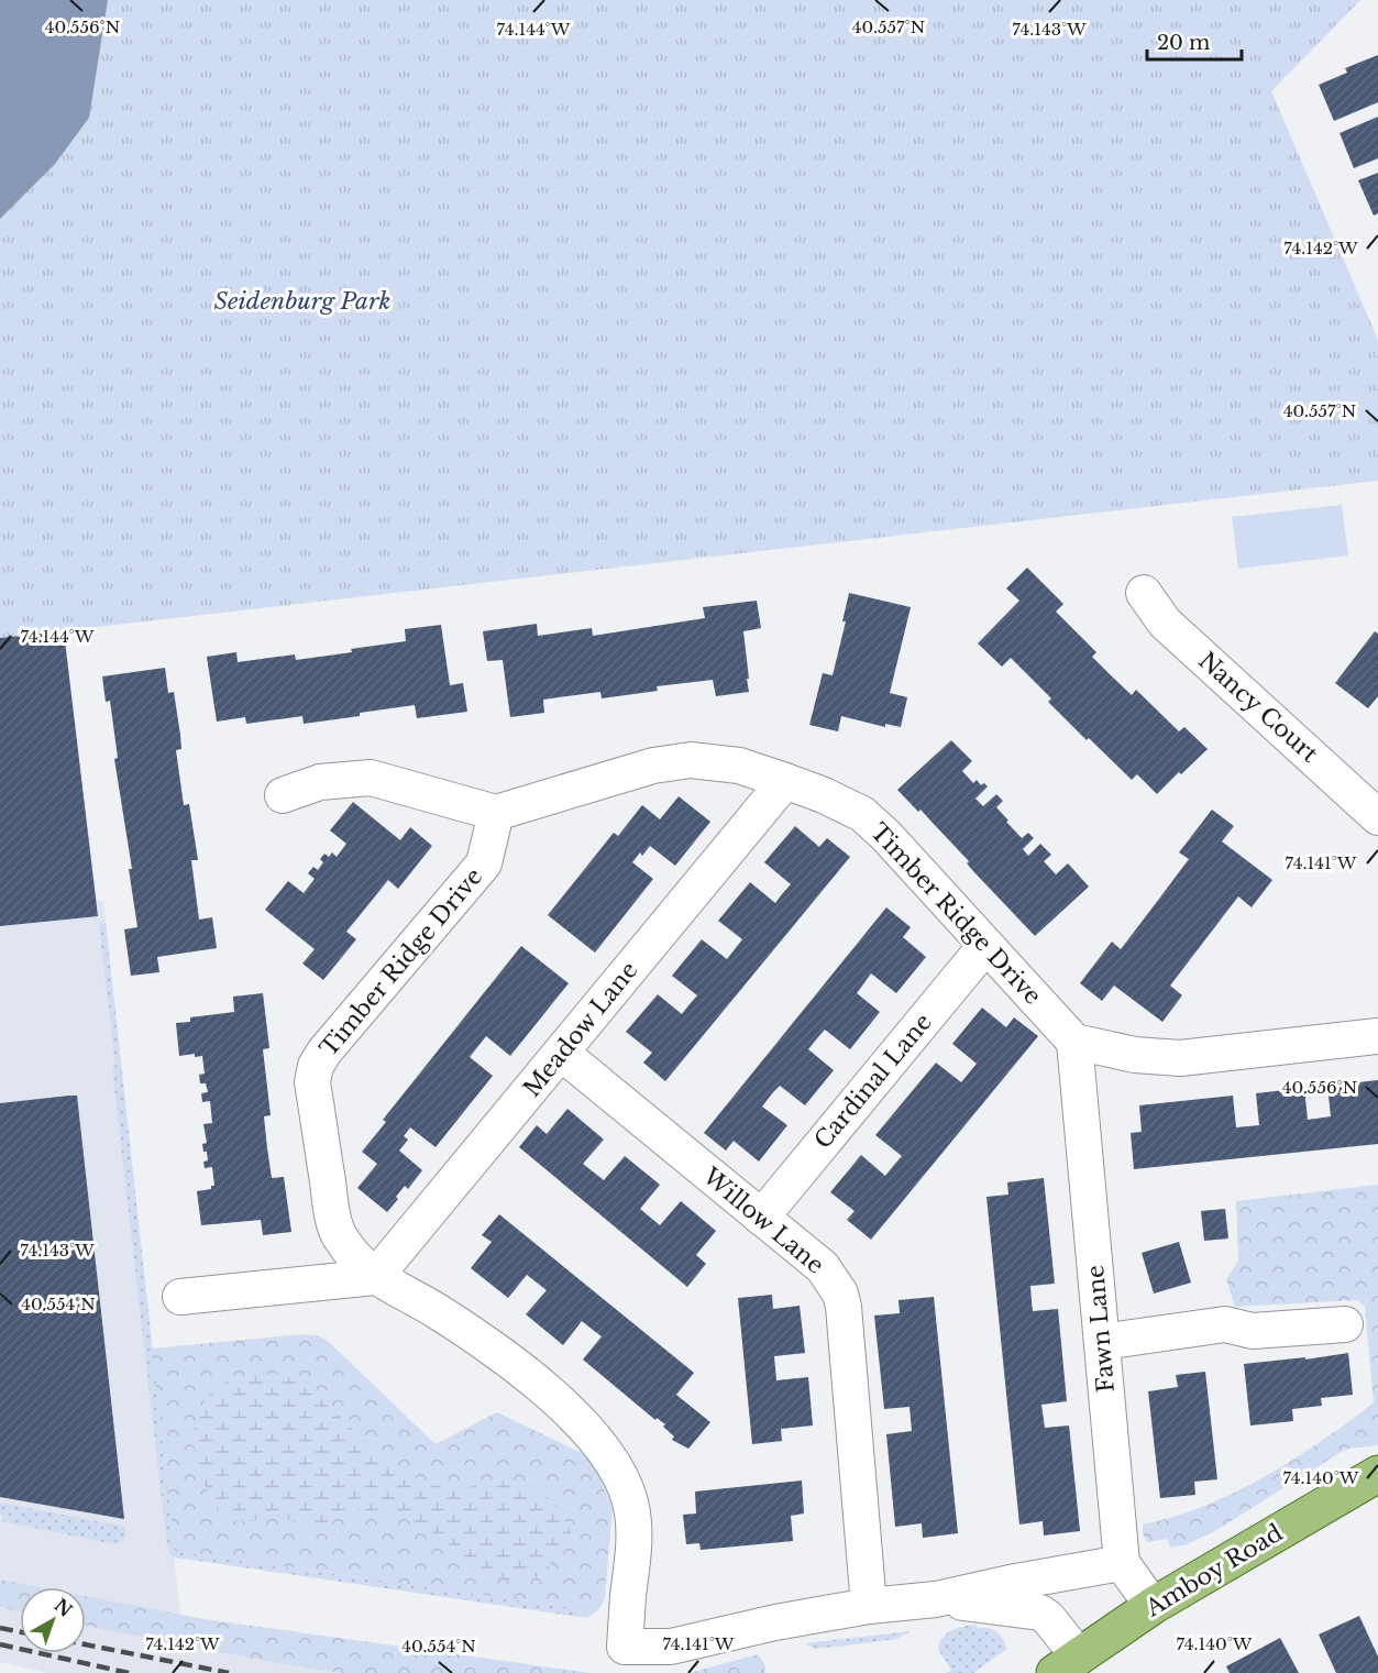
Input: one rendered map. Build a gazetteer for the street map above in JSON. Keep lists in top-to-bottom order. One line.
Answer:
{"streets":{"main road":["Amboy Road"],"street":["Nancy Court","Timber Ridge Drive","Meadow Lane","Cardinal Lane","Willow Lane","Fawn Lane"]},"crossings":[["Timber Ridge Drive","Meadow Lane"],["Timber Ridge Drive","Cardinal Lane"],["Timber Ridge Drive","Willow Lane"],["Timber Ridge Drive","Fawn Lane"],["Timber Ridge Drive","Amboy Road"],["Meadow Lane","Willow Lane"],["Cardinal Lane","Willow Lane"]],"parks":["Seidenburg Park"],"scale_bar":"20 m","north":"top right","coordinates":["40.556°N","40.557°N","74.144°W","74.143°W","74.142°W","74.141°W","40.554°N","74.140°W"]}
